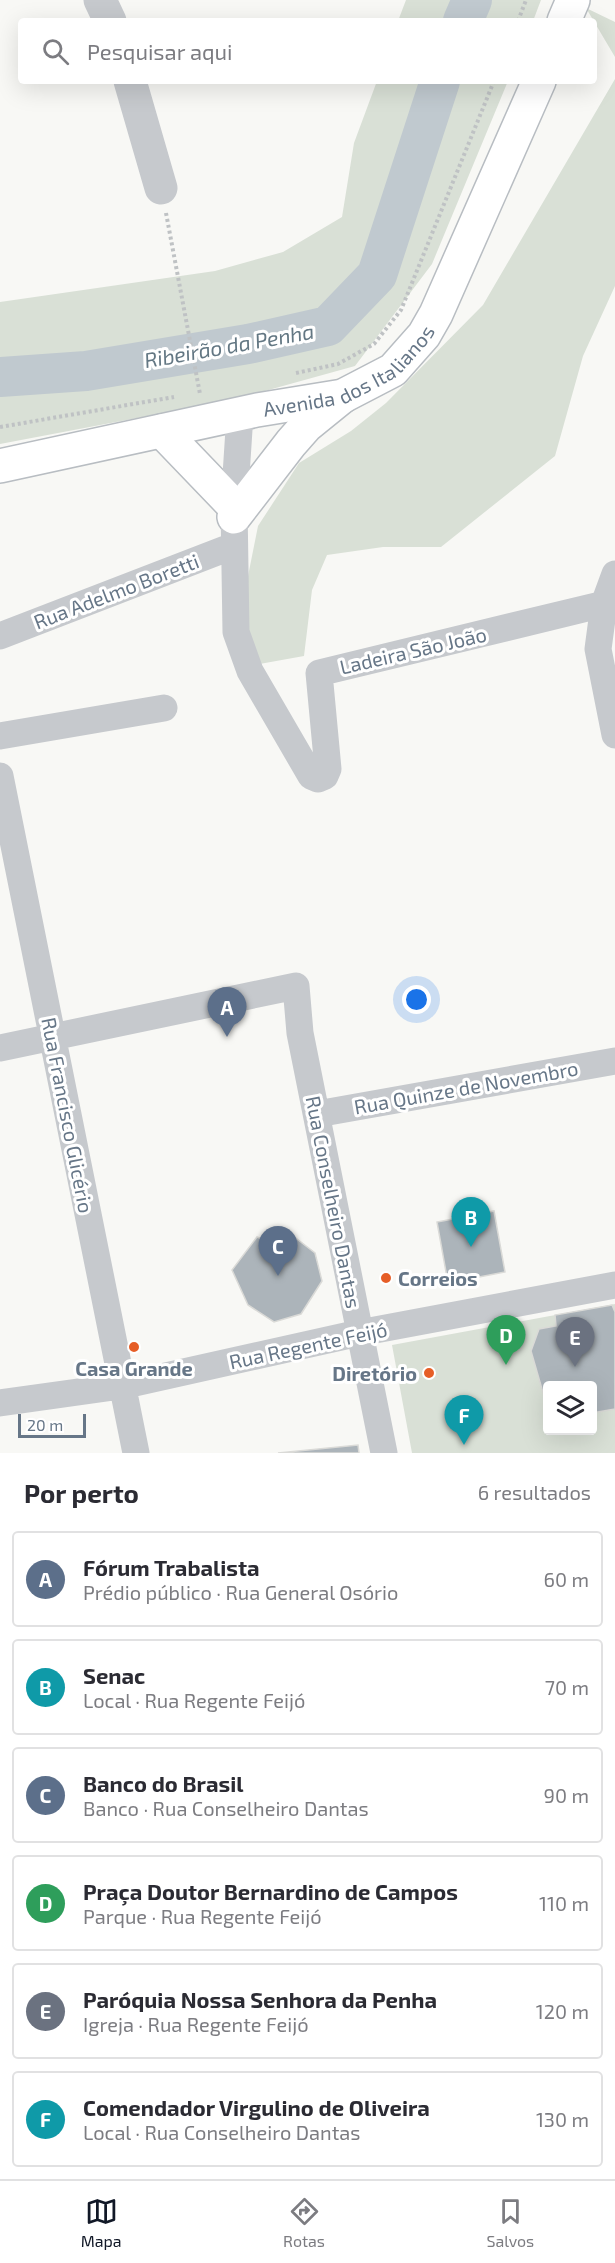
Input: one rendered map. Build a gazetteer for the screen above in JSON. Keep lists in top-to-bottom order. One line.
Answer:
{"streets":{"main road":["Avenida dos Italianos"],"street":["Rua Adelmo Boretti","Ladeira São João","Rua Quinze de Novembro","Rua Francisco Glicério","Rua Conselheiro Dantas","Rua Regente Feijó"]},"crossings":[["Rua Adelmo Boretti","Ladeira São João"],["Rua Quinze de Novembro","Rua Conselheiro Dantas"],["Rua Francisco Glicério","Rua Conselheiro Dantas"],["Rua Francisco Glicério","Rua Regente Feijó"],["Rua Conselheiro Dantas","Rua Regente Feijó"]],"water":["Ribeirão da Penha"],"places":["Correios","Casa Grande","Diretório"],"scale_bar":"20 m","page":{"search":"Pesquisar aqui","pins":["A","B","C","D","E","F"],"scale":"20 m","heading":["Por perto","6 resultados"],"list":[{"mark":"A","name":"Fórum Trabalista","note":"Prédio público · Rua General Osório","value":"60 m"},{"mark":"B","name":"Senac","note":"Local · Rua Regente Feijó","value":"70 m"},{"mark":"C","name":"Banco do Brasil","note":"Banco · Rua Conselheiro Dantas","value":"90 m"},{"mark":"D","name":"Praça Doutor Bernardino de Campos","note":"Parque · Rua Regente Feijó","value":"110 m"},{"mark":"E","name":"Paróquia Nossa Senhora da Penha","note":"Igreja · Rua Regente Feijó","value":"120 m"},{"mark":"F","name":"Comendador Virgulino de Oliveira","note":"Local · Rua Conselheiro Dantas","value":"130 m"}],"nav":["Mapa","Rotas","Salvos"]}}
